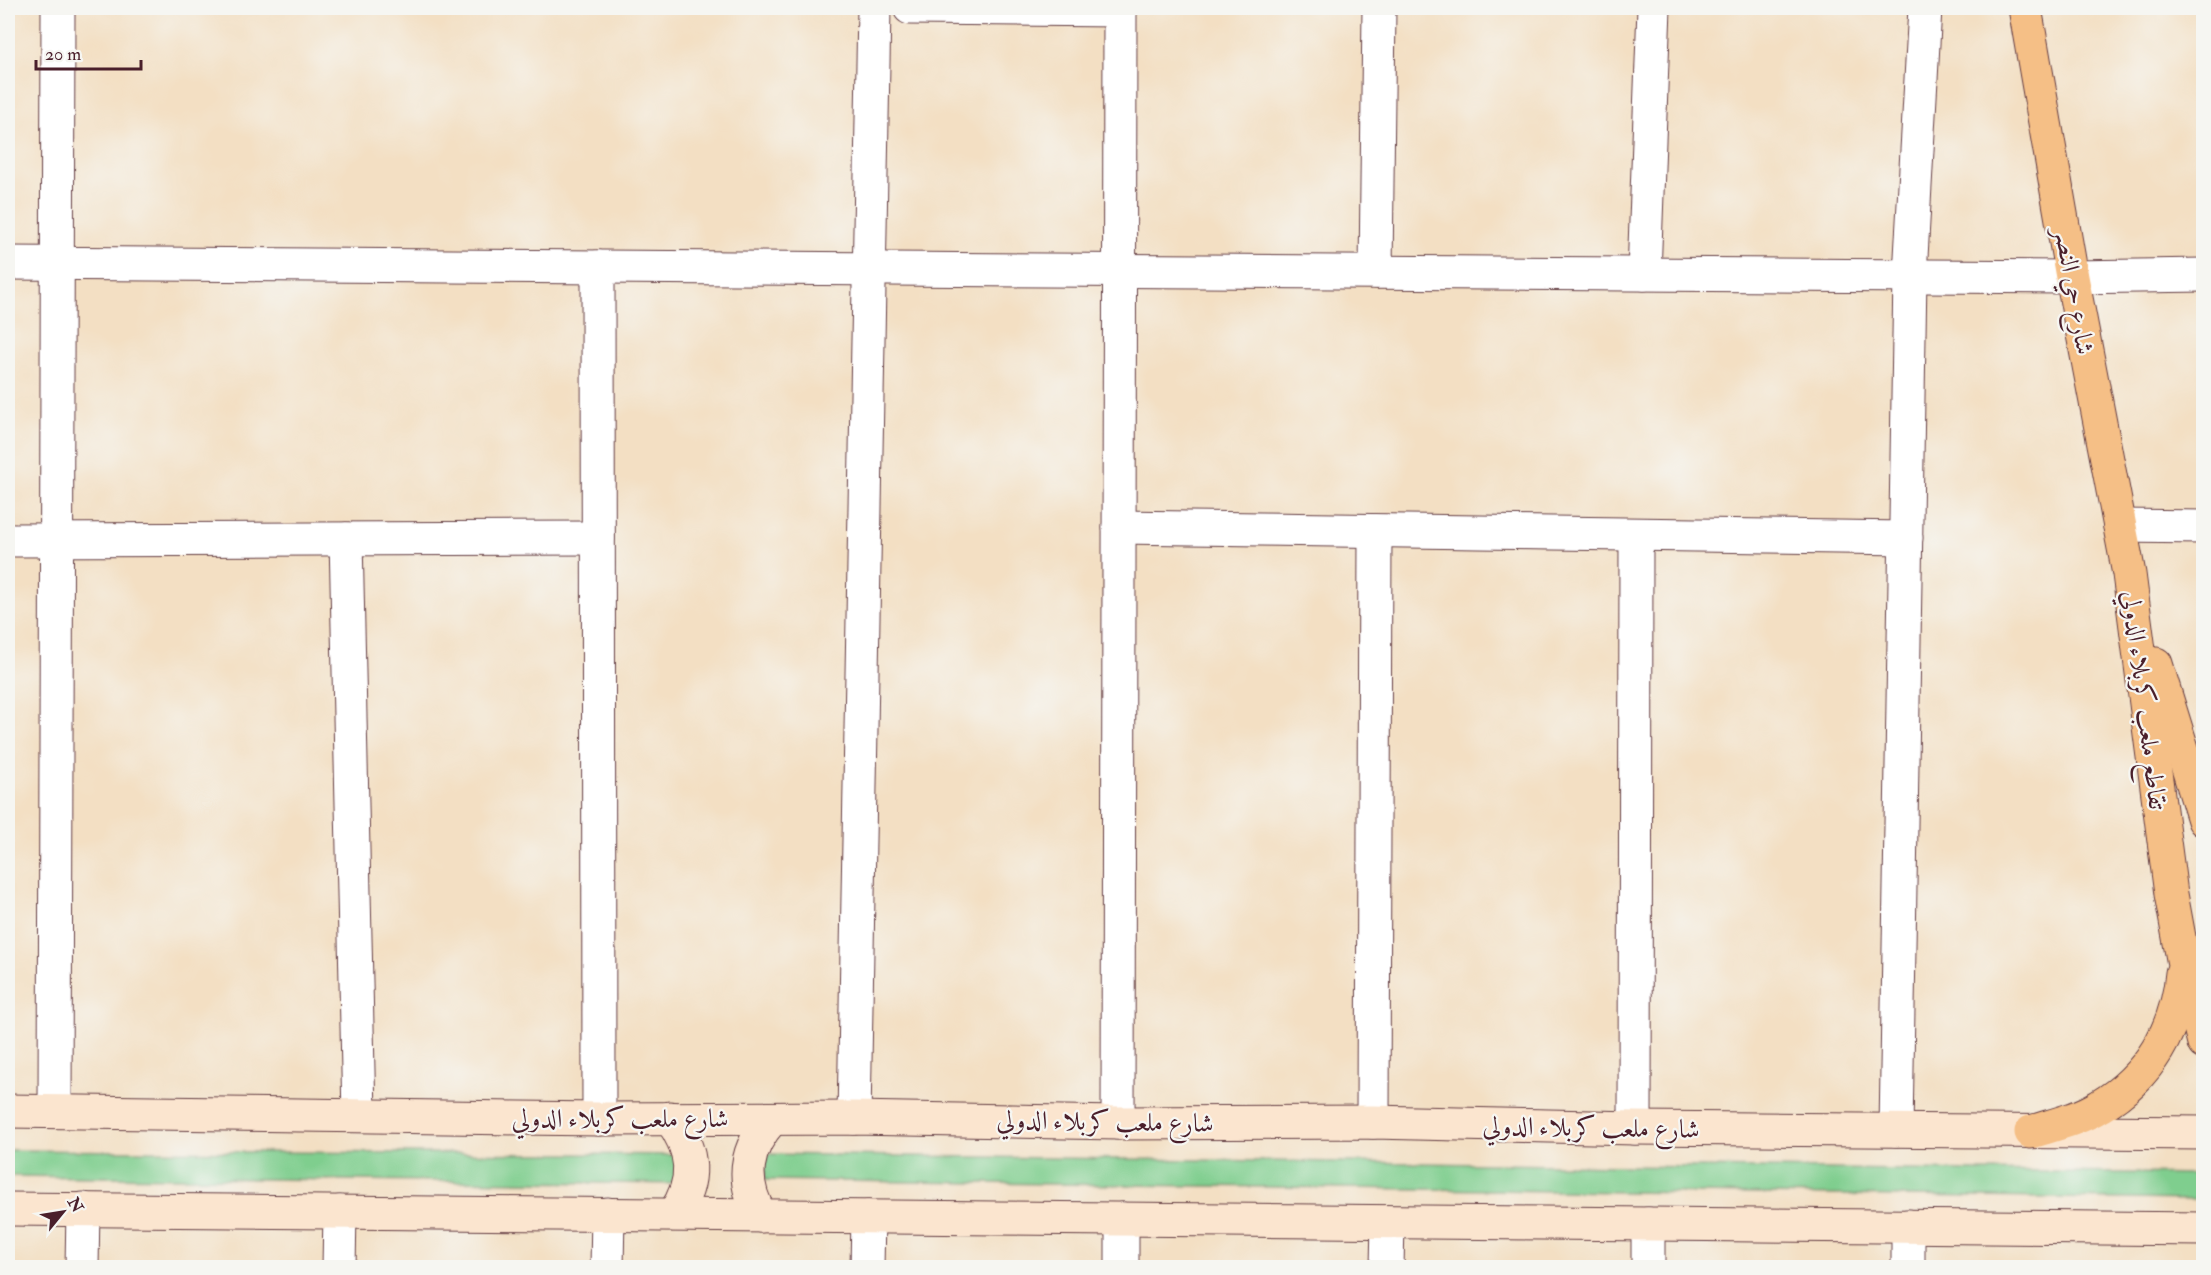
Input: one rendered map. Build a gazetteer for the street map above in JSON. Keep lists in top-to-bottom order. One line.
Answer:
{"streets":{"main road":["شارع حي النصر","تقاطع ملعب كربلاء الدولي","شارع ملعب كربلاء الدولي"]},"crossings":[["شارع حي النصر","تقاطع ملعب كربلاء الدولي"]],"scale_bar":"20 m","north":"top right"}
